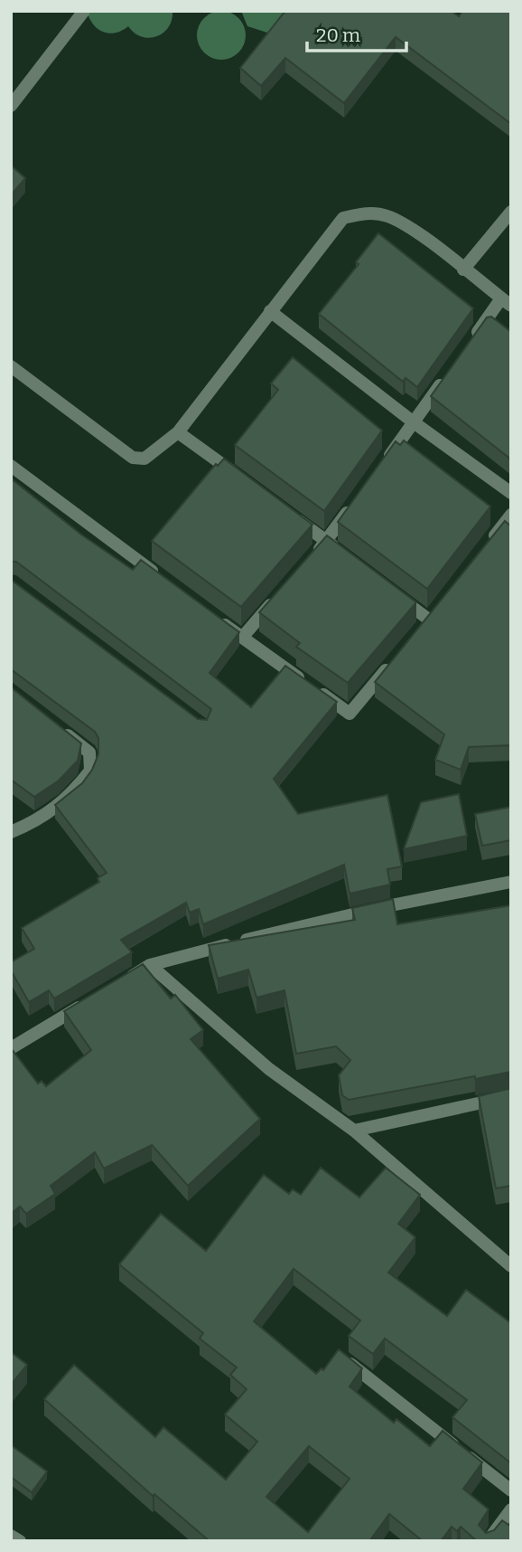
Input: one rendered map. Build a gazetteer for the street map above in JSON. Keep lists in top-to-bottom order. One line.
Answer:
{"scale_bar":"20 m"}
